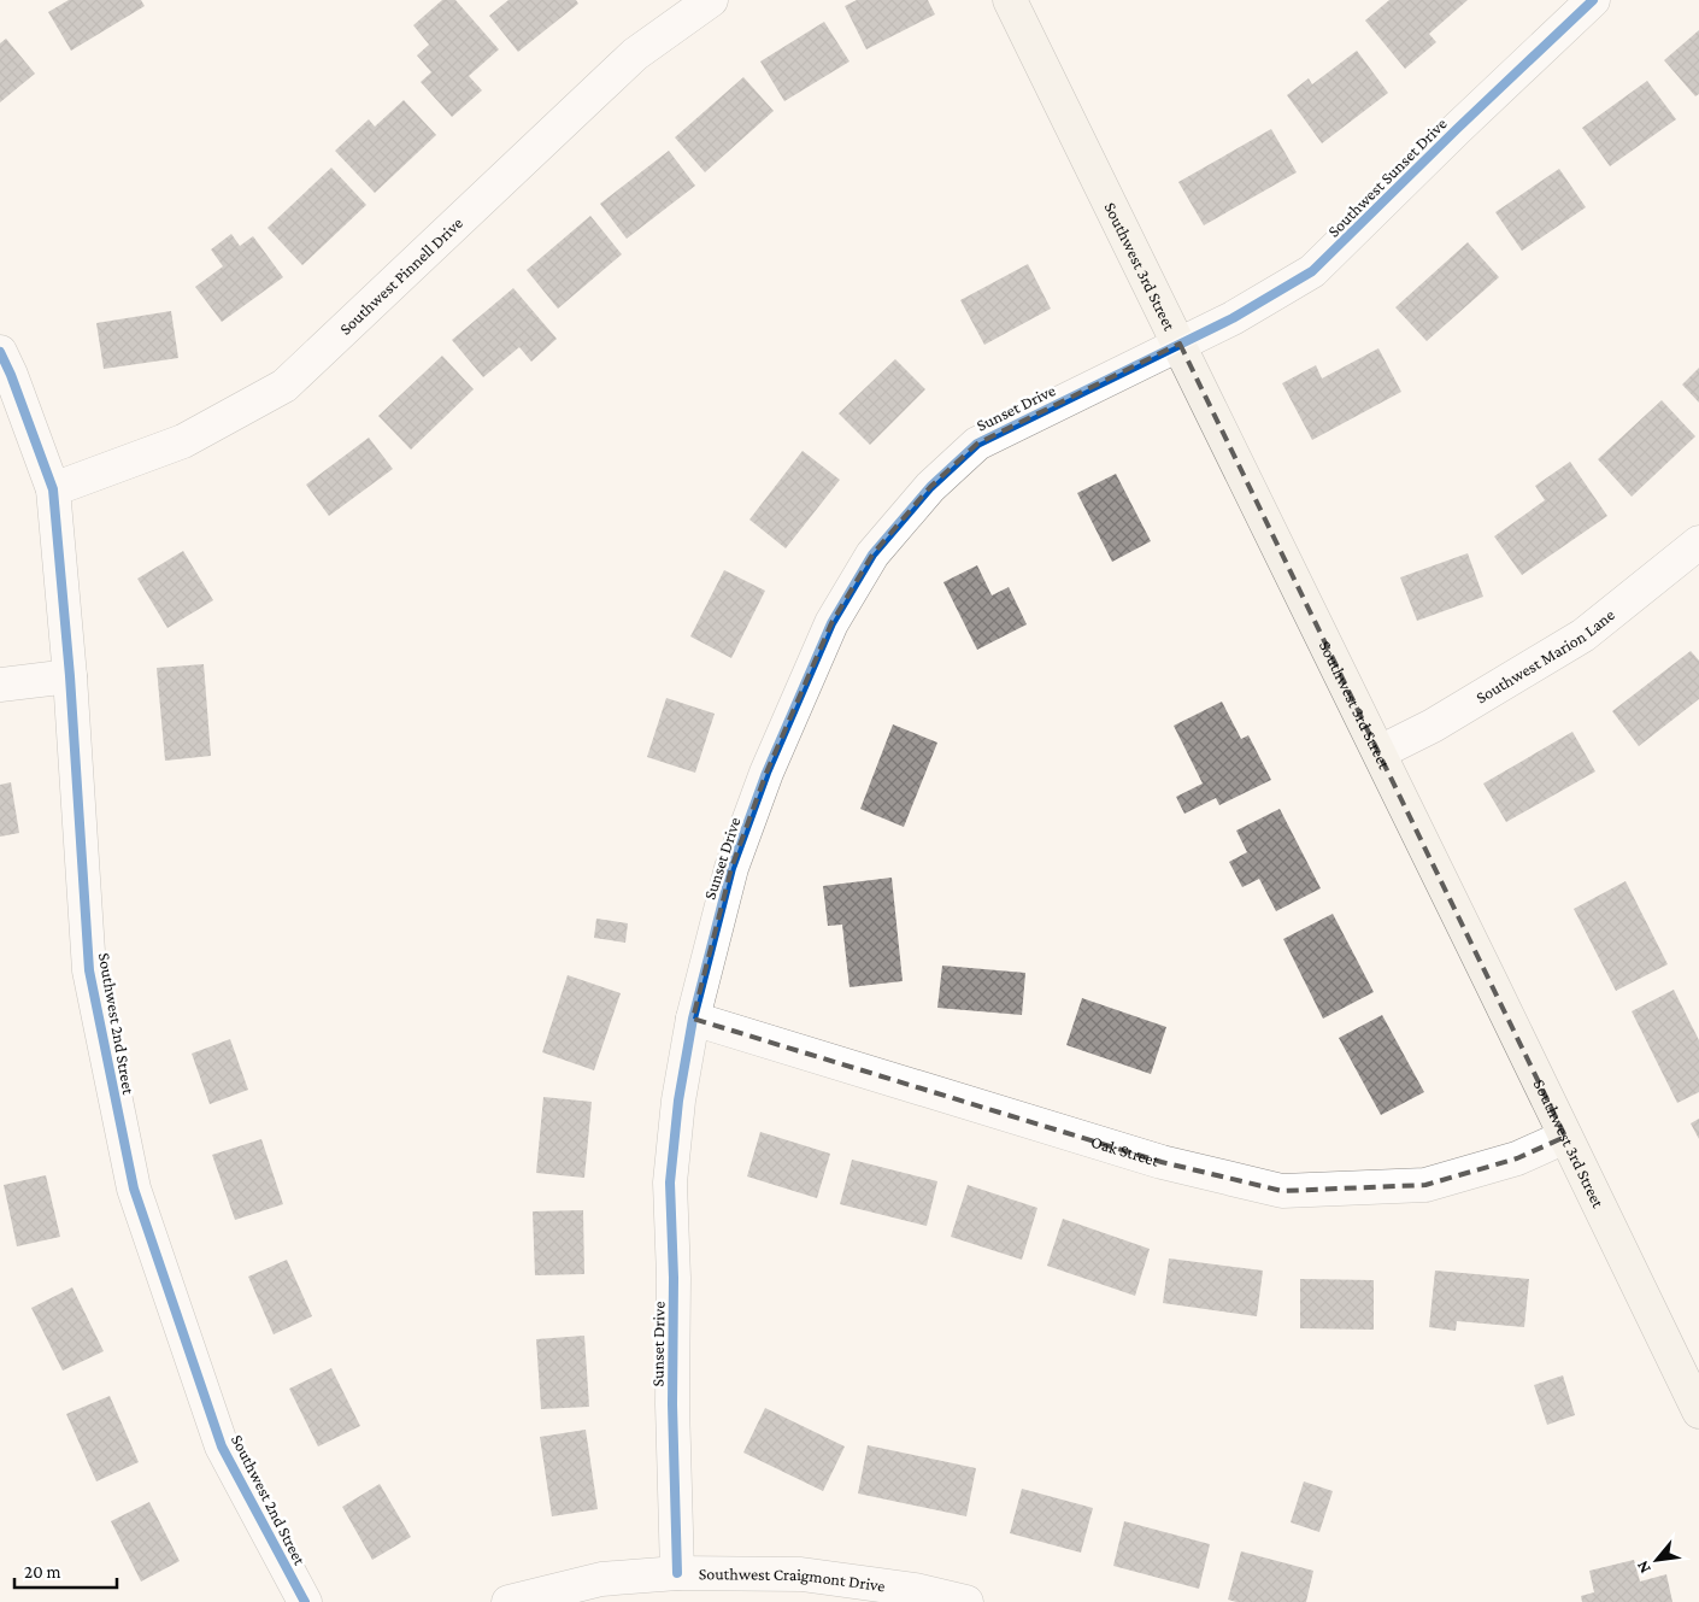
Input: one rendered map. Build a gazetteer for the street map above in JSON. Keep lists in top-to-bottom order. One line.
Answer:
{"streets":{"main road":["Southwest 3rd Street"],"street":["Southwest Sunset Drive","Southwest Pinnell Drive","Sunset Drive","Southwest Marion Lane","Southwest 2nd Street","Oak Street","Southwest Craigmont Drive"]},"crossings":[["Southwest Sunset Drive","Southwest 3rd Street"],["Southwest Sunset Drive","Sunset Drive"],["Southwest 3rd Street","Sunset Drive"],["Southwest 3rd Street","Southwest Marion Lane"],["Southwest 3rd Street","Oak Street"],["Southwest Pinnell Drive","Southwest 2nd Street"],["Sunset Drive","Oak Street"],["Sunset Drive","Southwest Craigmont Drive"]],"scale_bar":"20 m","north":"bottom left"}
